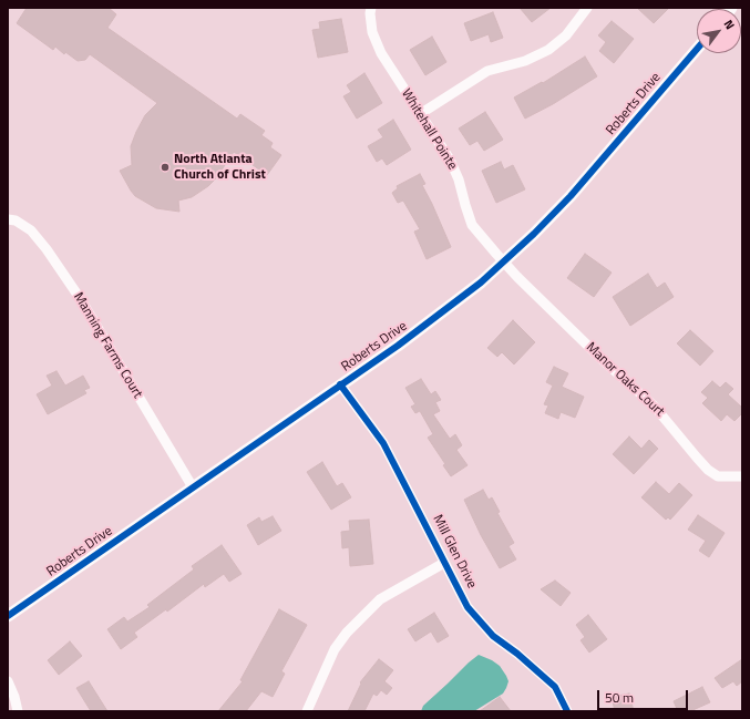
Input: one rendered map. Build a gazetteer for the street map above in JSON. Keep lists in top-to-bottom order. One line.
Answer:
{"streets":{"street":["Roberts Drive","Whitehall Pointe","Manning Farms Court","Manor Oaks Court","Mill Glen Drive"]},"crossings":[["Roberts Drive","Whitehall Pointe"],["Roberts Drive","Manning Farms Court"],["Roberts Drive","Manor Oaks Court"],["Roberts Drive","Mill Glen Drive"],["Whitehall Pointe","Manor Oaks Court"]],"places":["North Atlanta Church of Christ"],"scale_bar":"50 m","north":"top right"}
